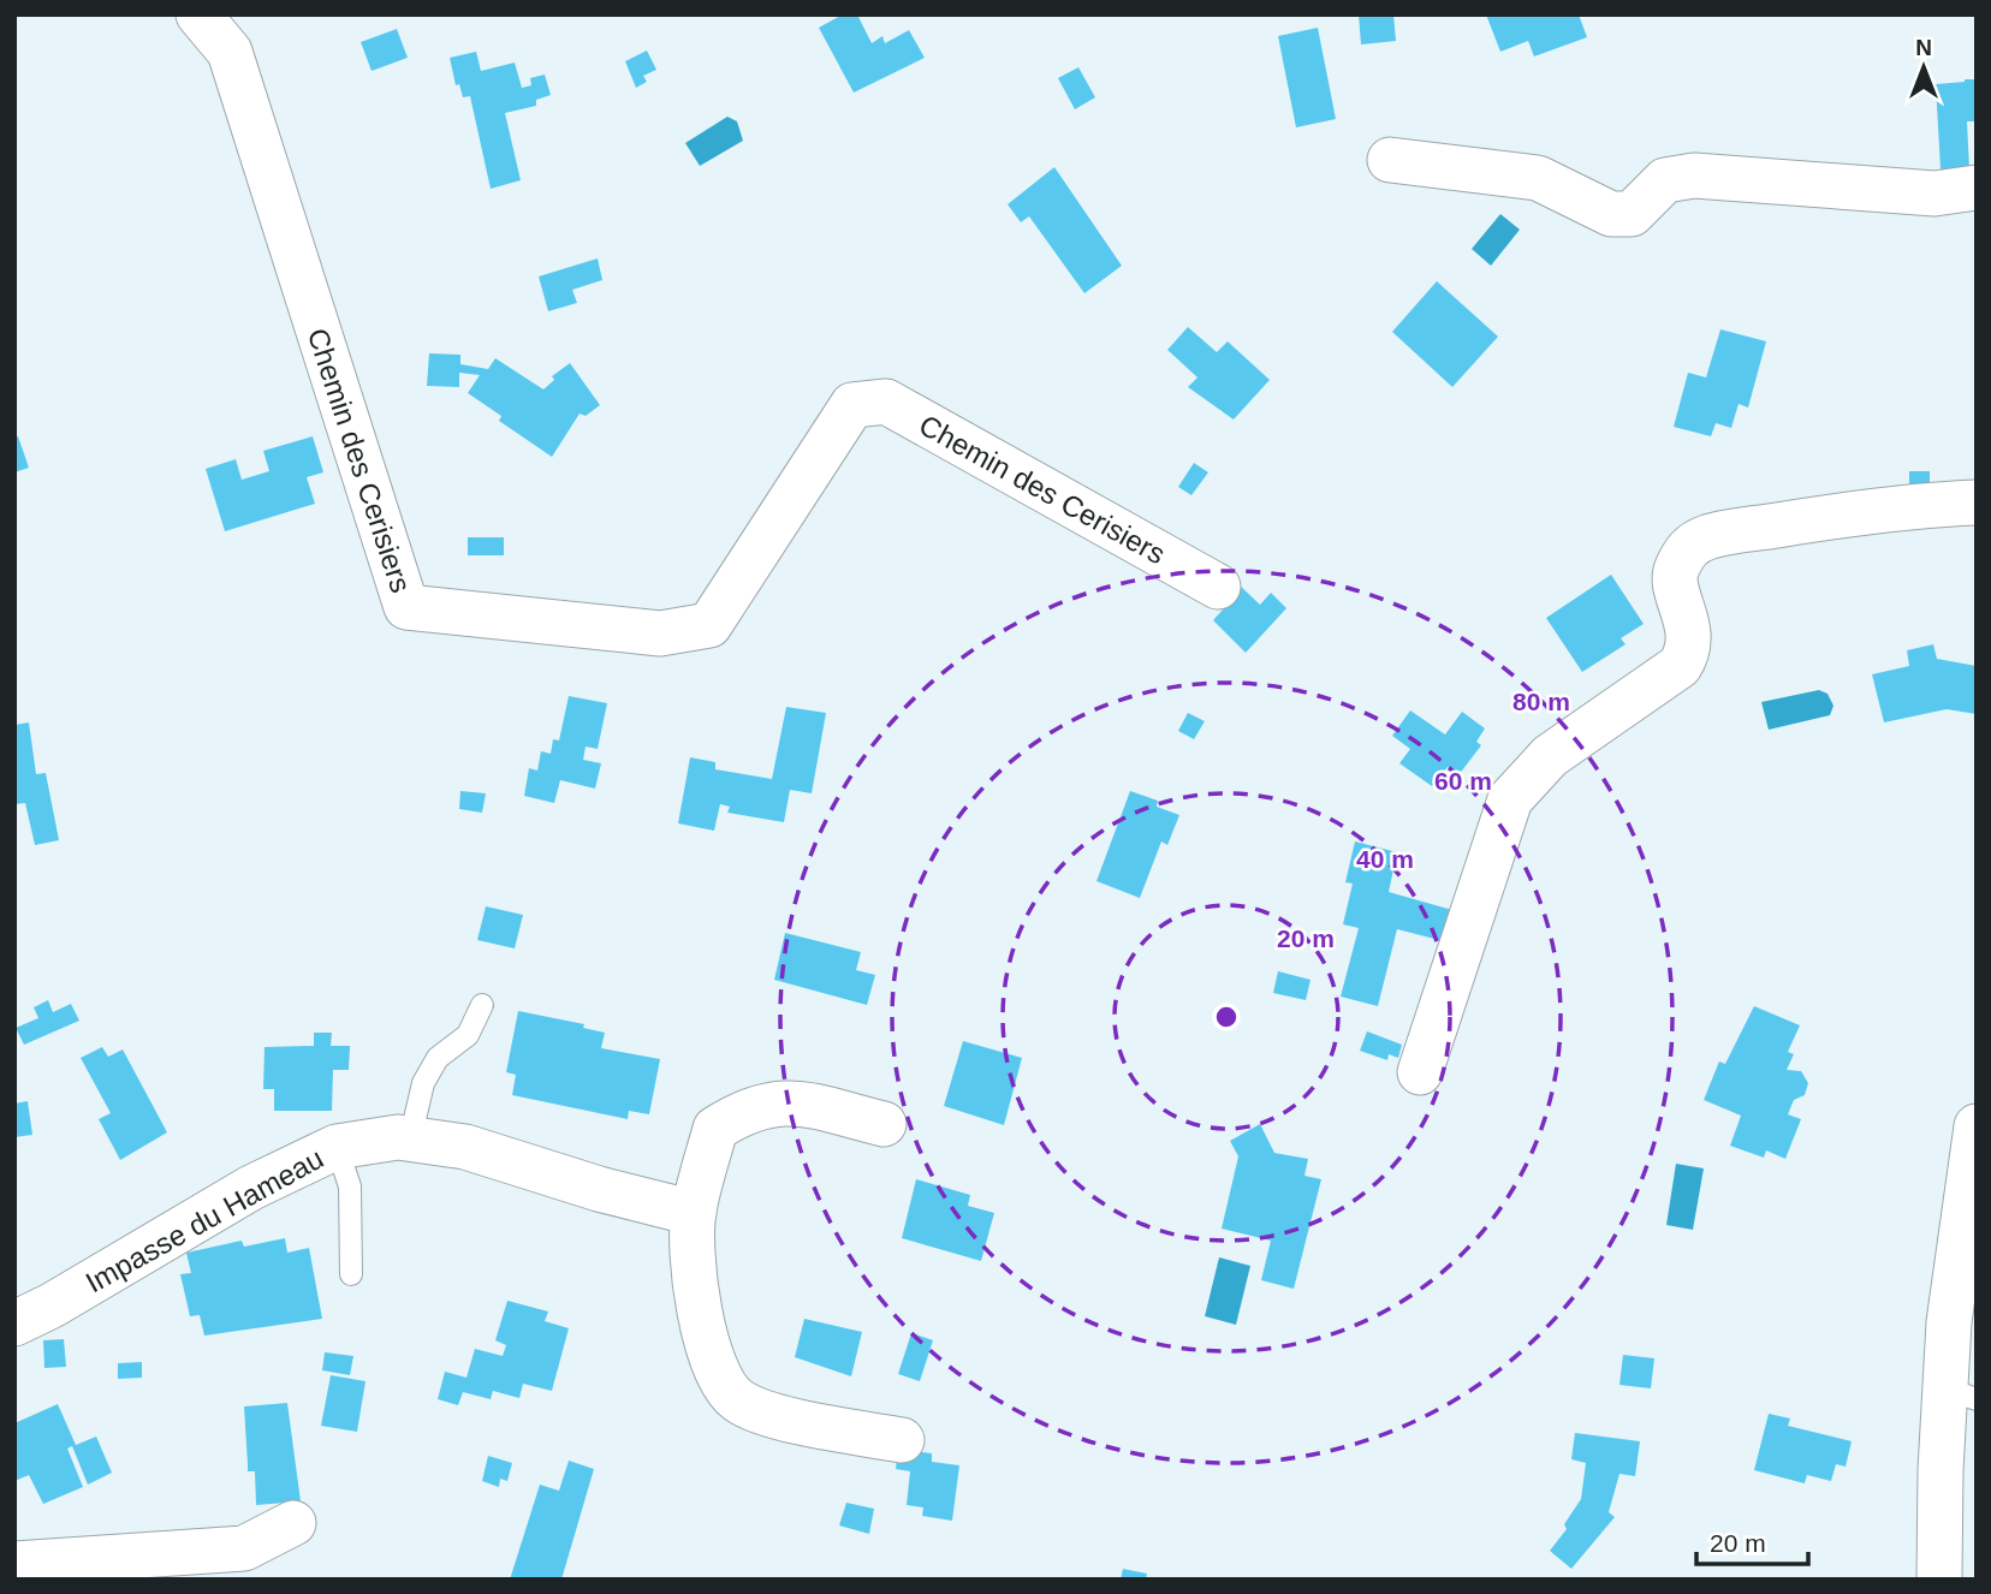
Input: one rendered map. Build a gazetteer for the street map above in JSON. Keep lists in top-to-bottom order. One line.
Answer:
{"streets":{"street":["Chemin des Cerisiers","Impasse du Hameau"]},"scale_bar":"20 m","north":"top","rings":["80 m","60 m","40 m","20 m"]}
